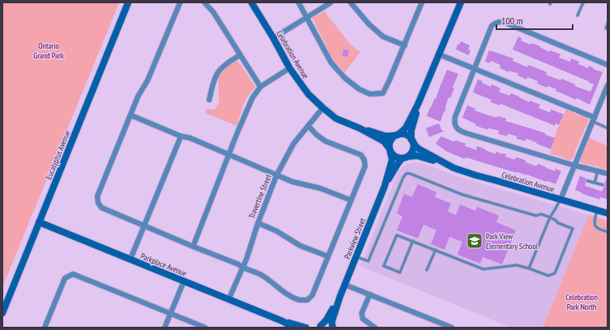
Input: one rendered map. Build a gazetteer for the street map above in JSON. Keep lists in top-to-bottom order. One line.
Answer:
{"streets":{"street":["Celebration Avenue","Eucalyptus Avenue","Travertine Street","Parkview Street","Parkplace Avenue"]},"crossings":[["Celebration Avenue","Travertine Street"],["Celebration Avenue","Parkview Street"],["Eucalyptus Avenue","Parkplace Avenue"],["Travertine Street","Parkplace Avenue"]],"parks":["Ontario Grand Park","Celebration Park North"],"places":{"school or university":["Park View Elementary School"]},"scale_bar":"100 m"}
